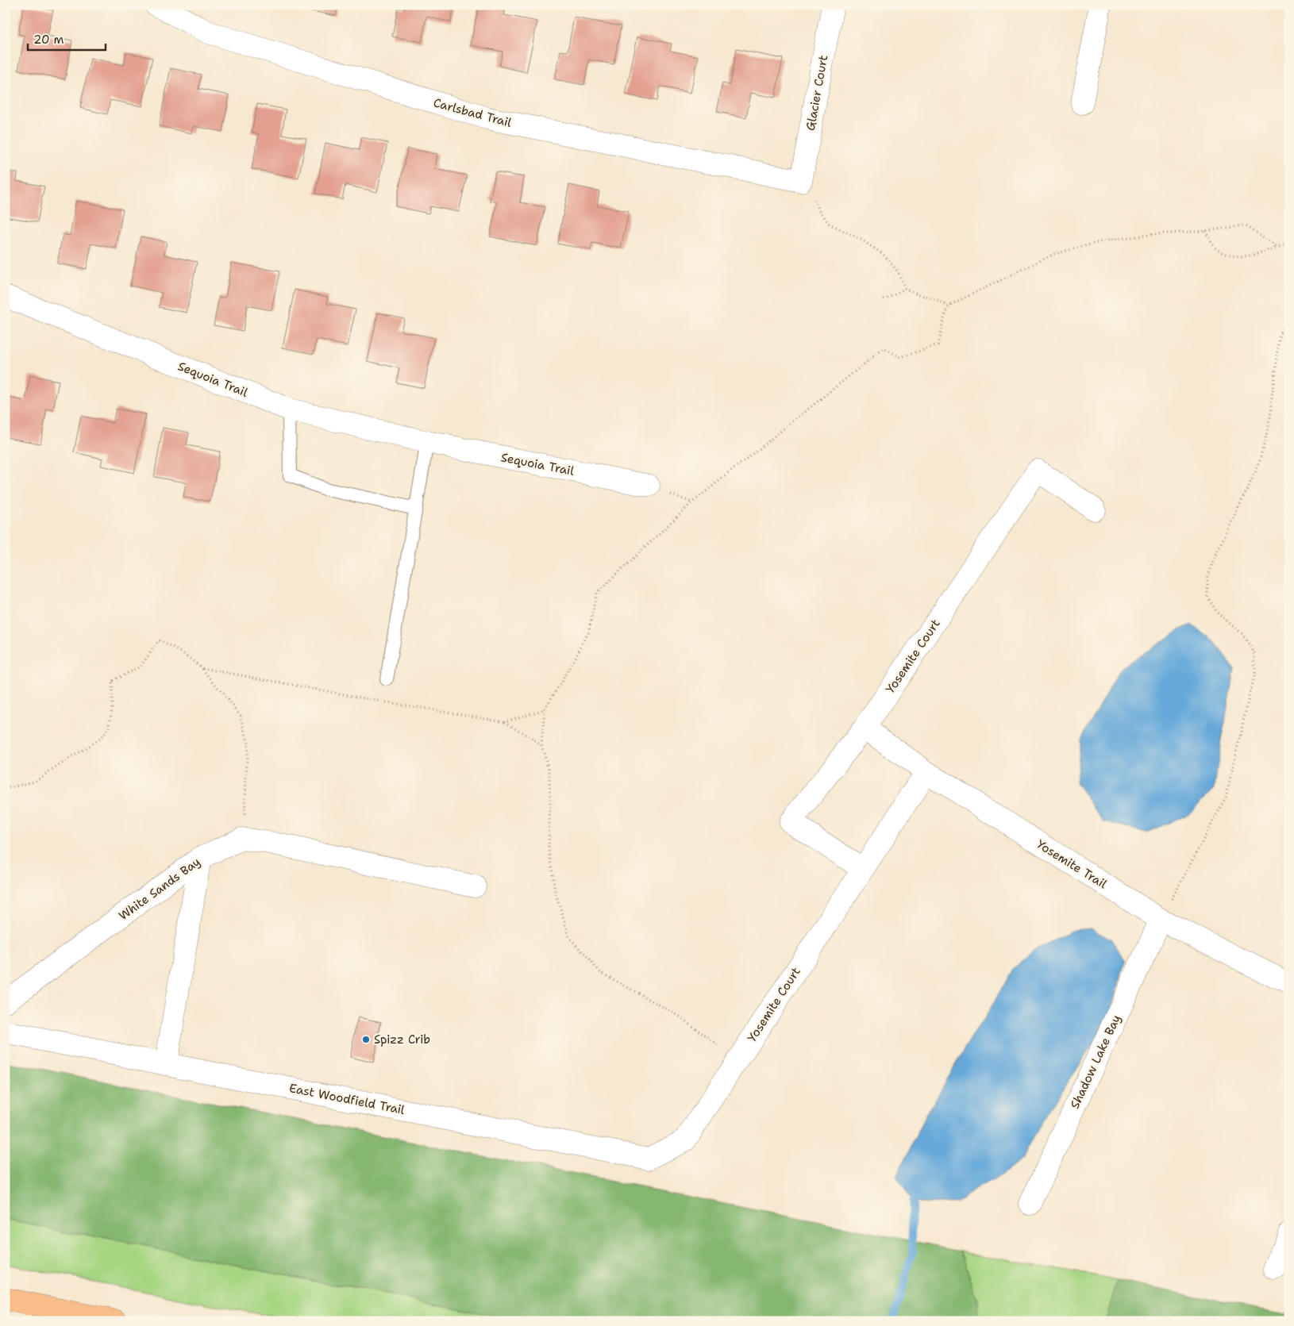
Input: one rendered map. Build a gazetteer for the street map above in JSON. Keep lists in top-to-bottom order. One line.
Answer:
{"streets":{"street":["Glacier Court","Carlsbad Trail","Sequoia Trail","Yosemite Court","Yosemite Trail","White Sands Bay","Shadow Lake Bay","East Woodfield Trail"]},"crossings":[["Glacier Court","Carlsbad Trail"],["Yosemite Court","Yosemite Trail"],["Yosemite Court","East Woodfield Trail"],["Yosemite Trail","Shadow Lake Bay"]],"places":["Spizz Crib"],"scale_bar":"20 m"}
